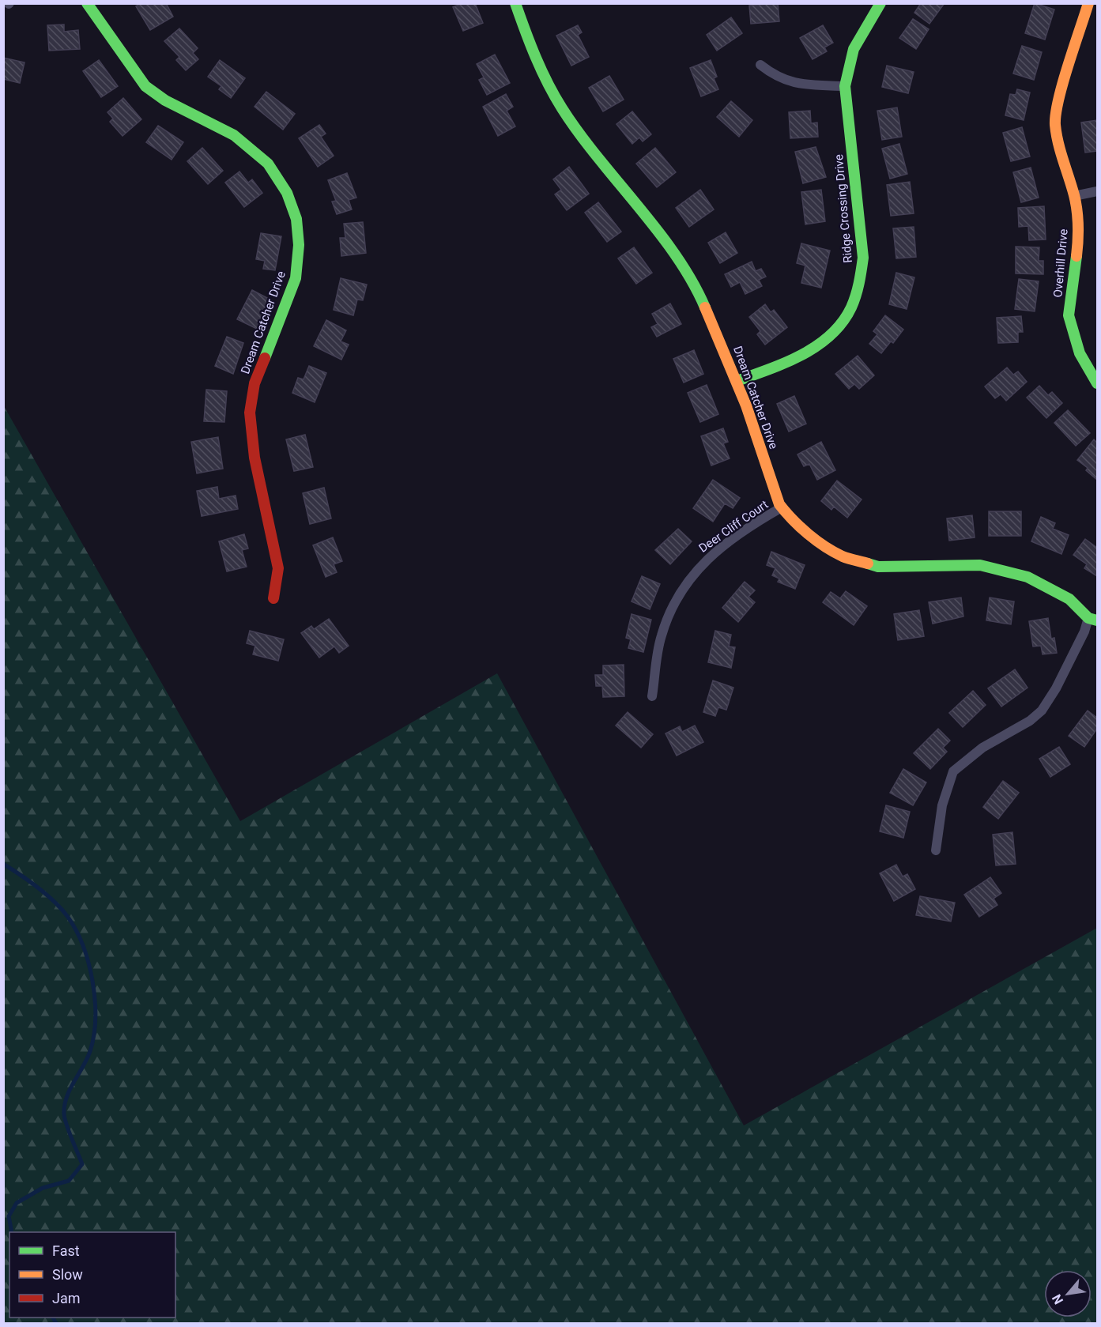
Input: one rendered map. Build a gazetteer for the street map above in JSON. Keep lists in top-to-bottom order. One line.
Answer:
{"streets":{"street":["Ridge Crossing Drive","Overhill Drive","Dream Catcher Drive","Deer Cliff Court"]},"crossings":[["Ridge Crossing Drive","Dream Catcher Drive"],["Dream Catcher Drive","Deer Cliff Court"]],"legend":["Fast","Slow","Jam"],"north":"bottom left"}
